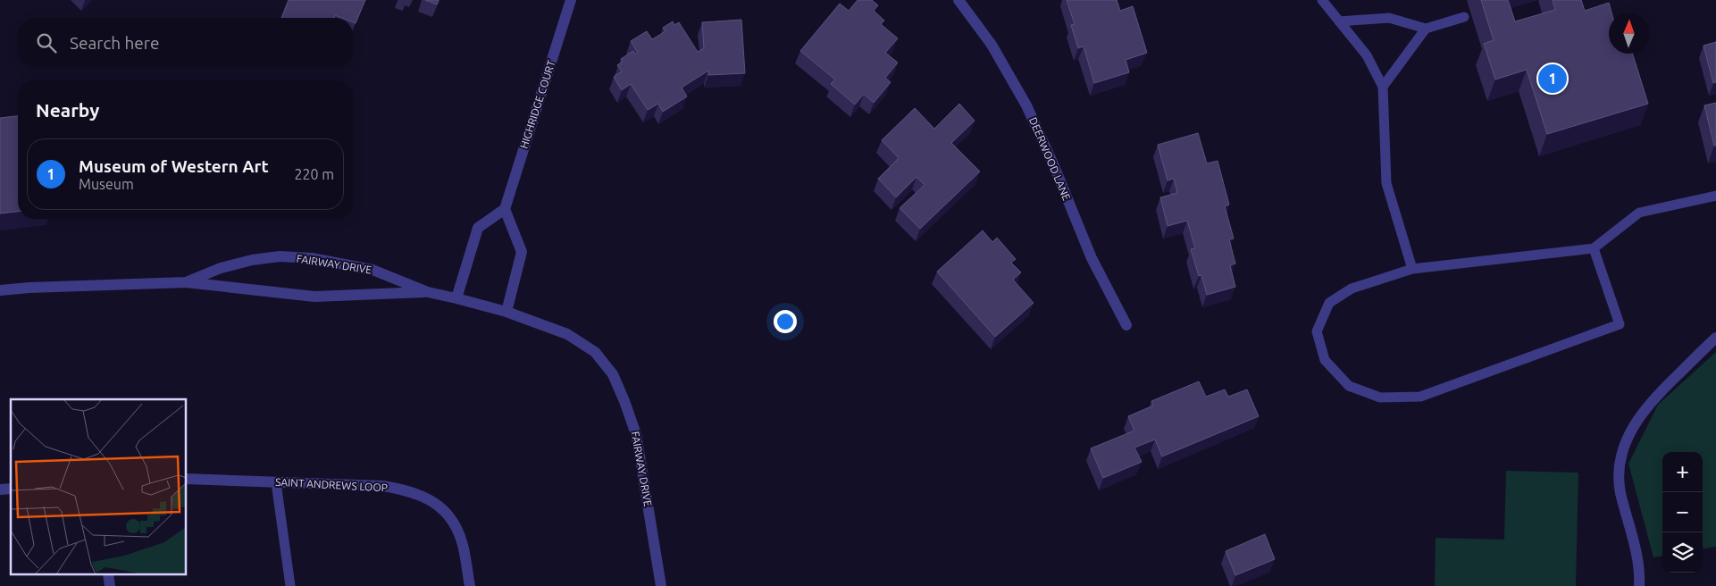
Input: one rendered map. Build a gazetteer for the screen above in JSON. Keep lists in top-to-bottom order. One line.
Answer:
{"streets":{"street":["HIGHRIDGE COURT","DEERWOOD LANE","FAIRWAY DRIVE","SAINT ANDREWS LOOP"]},"north":"top","page":{"search":"Search here","pins":"1","heading":"Nearby","list":[{"mark":"1","name":"Museum of Western Art","note":"Museum","value":"220 m"}],"map_buttons":["+","−"]}}
